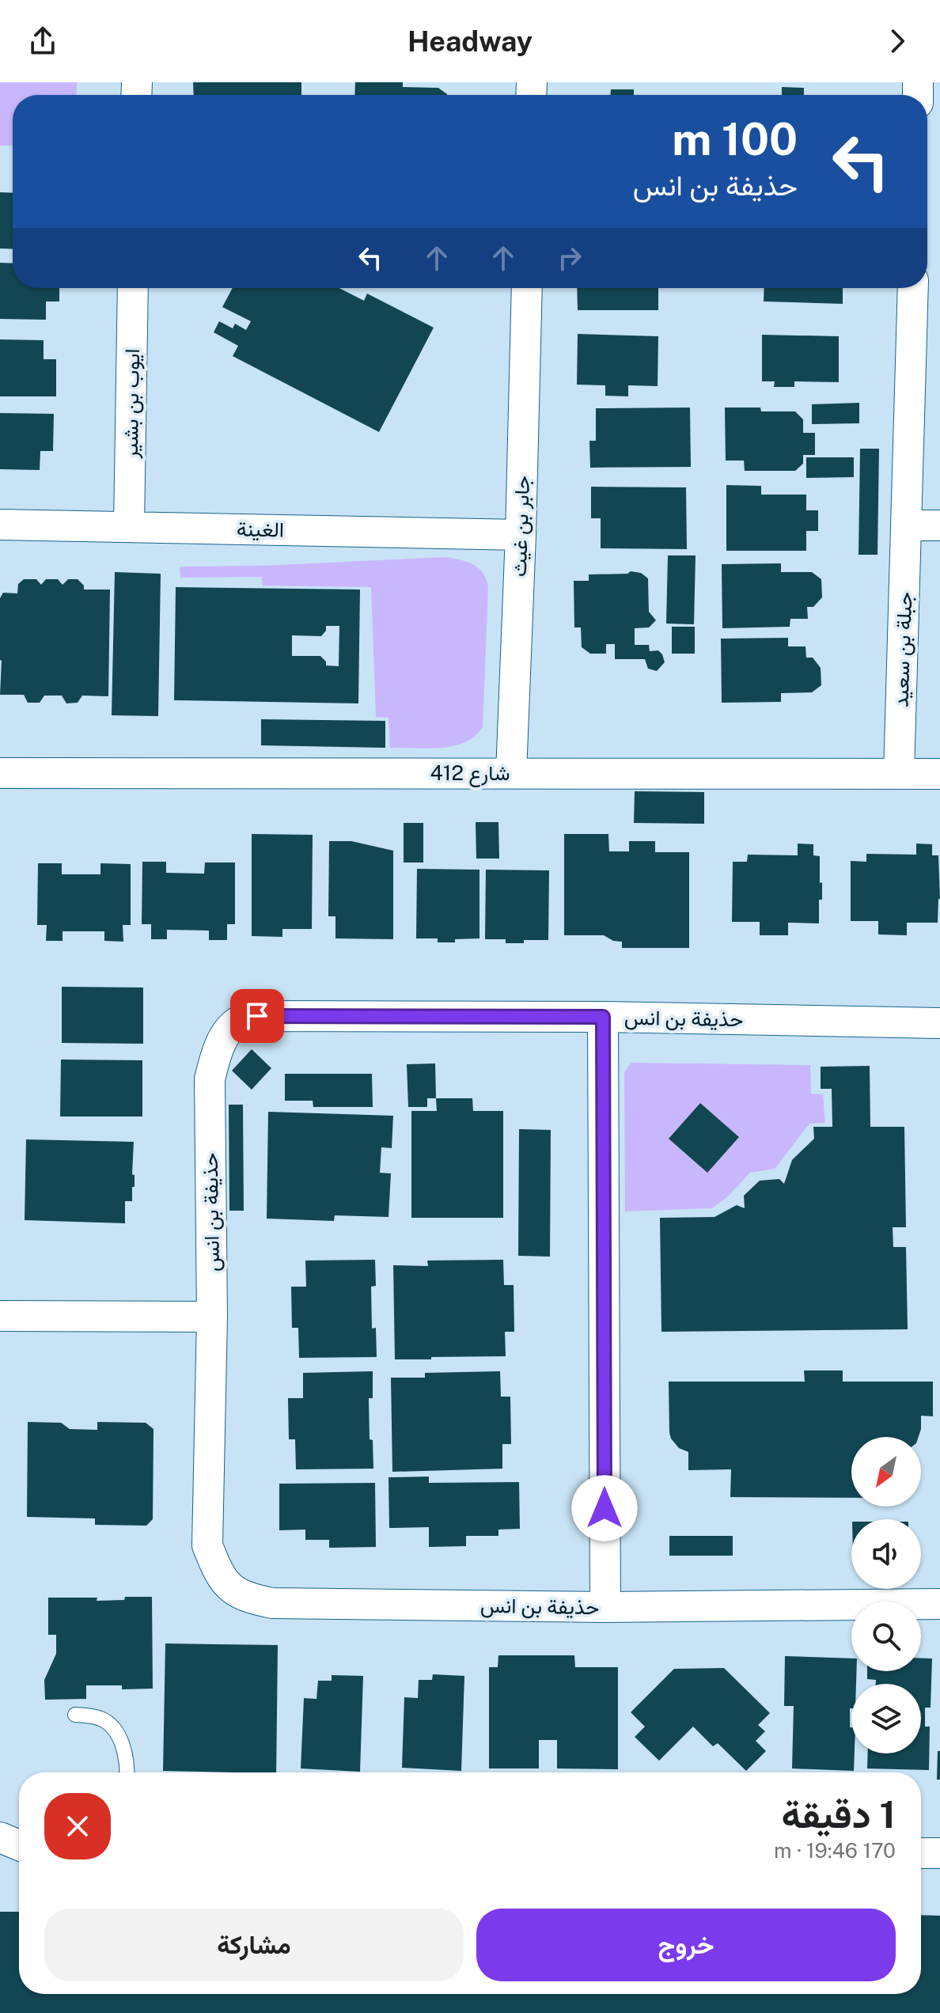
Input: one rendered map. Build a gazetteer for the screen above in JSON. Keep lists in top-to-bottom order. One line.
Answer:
{"streets":{"street":["ايوب بن بشير","جابر بن غيث","الغينة","جبلة بن سعيد","شارع 412","حذيفة بن انس"]},"crossings":[["ايوب بن بشير","الغينة"],["جابر بن غيث","الغينة"],["جابر بن غيث","شارع 412"],["جبلة بن سعيد","شارع 412"]],"north":"bottom left","page":{"header":"Headway","turn":["100 m","حذيفة بن انس"],"heading":["1 دقيقة","170 m · 19:46"],"buttons":["خروج","مشاركة"]}}
